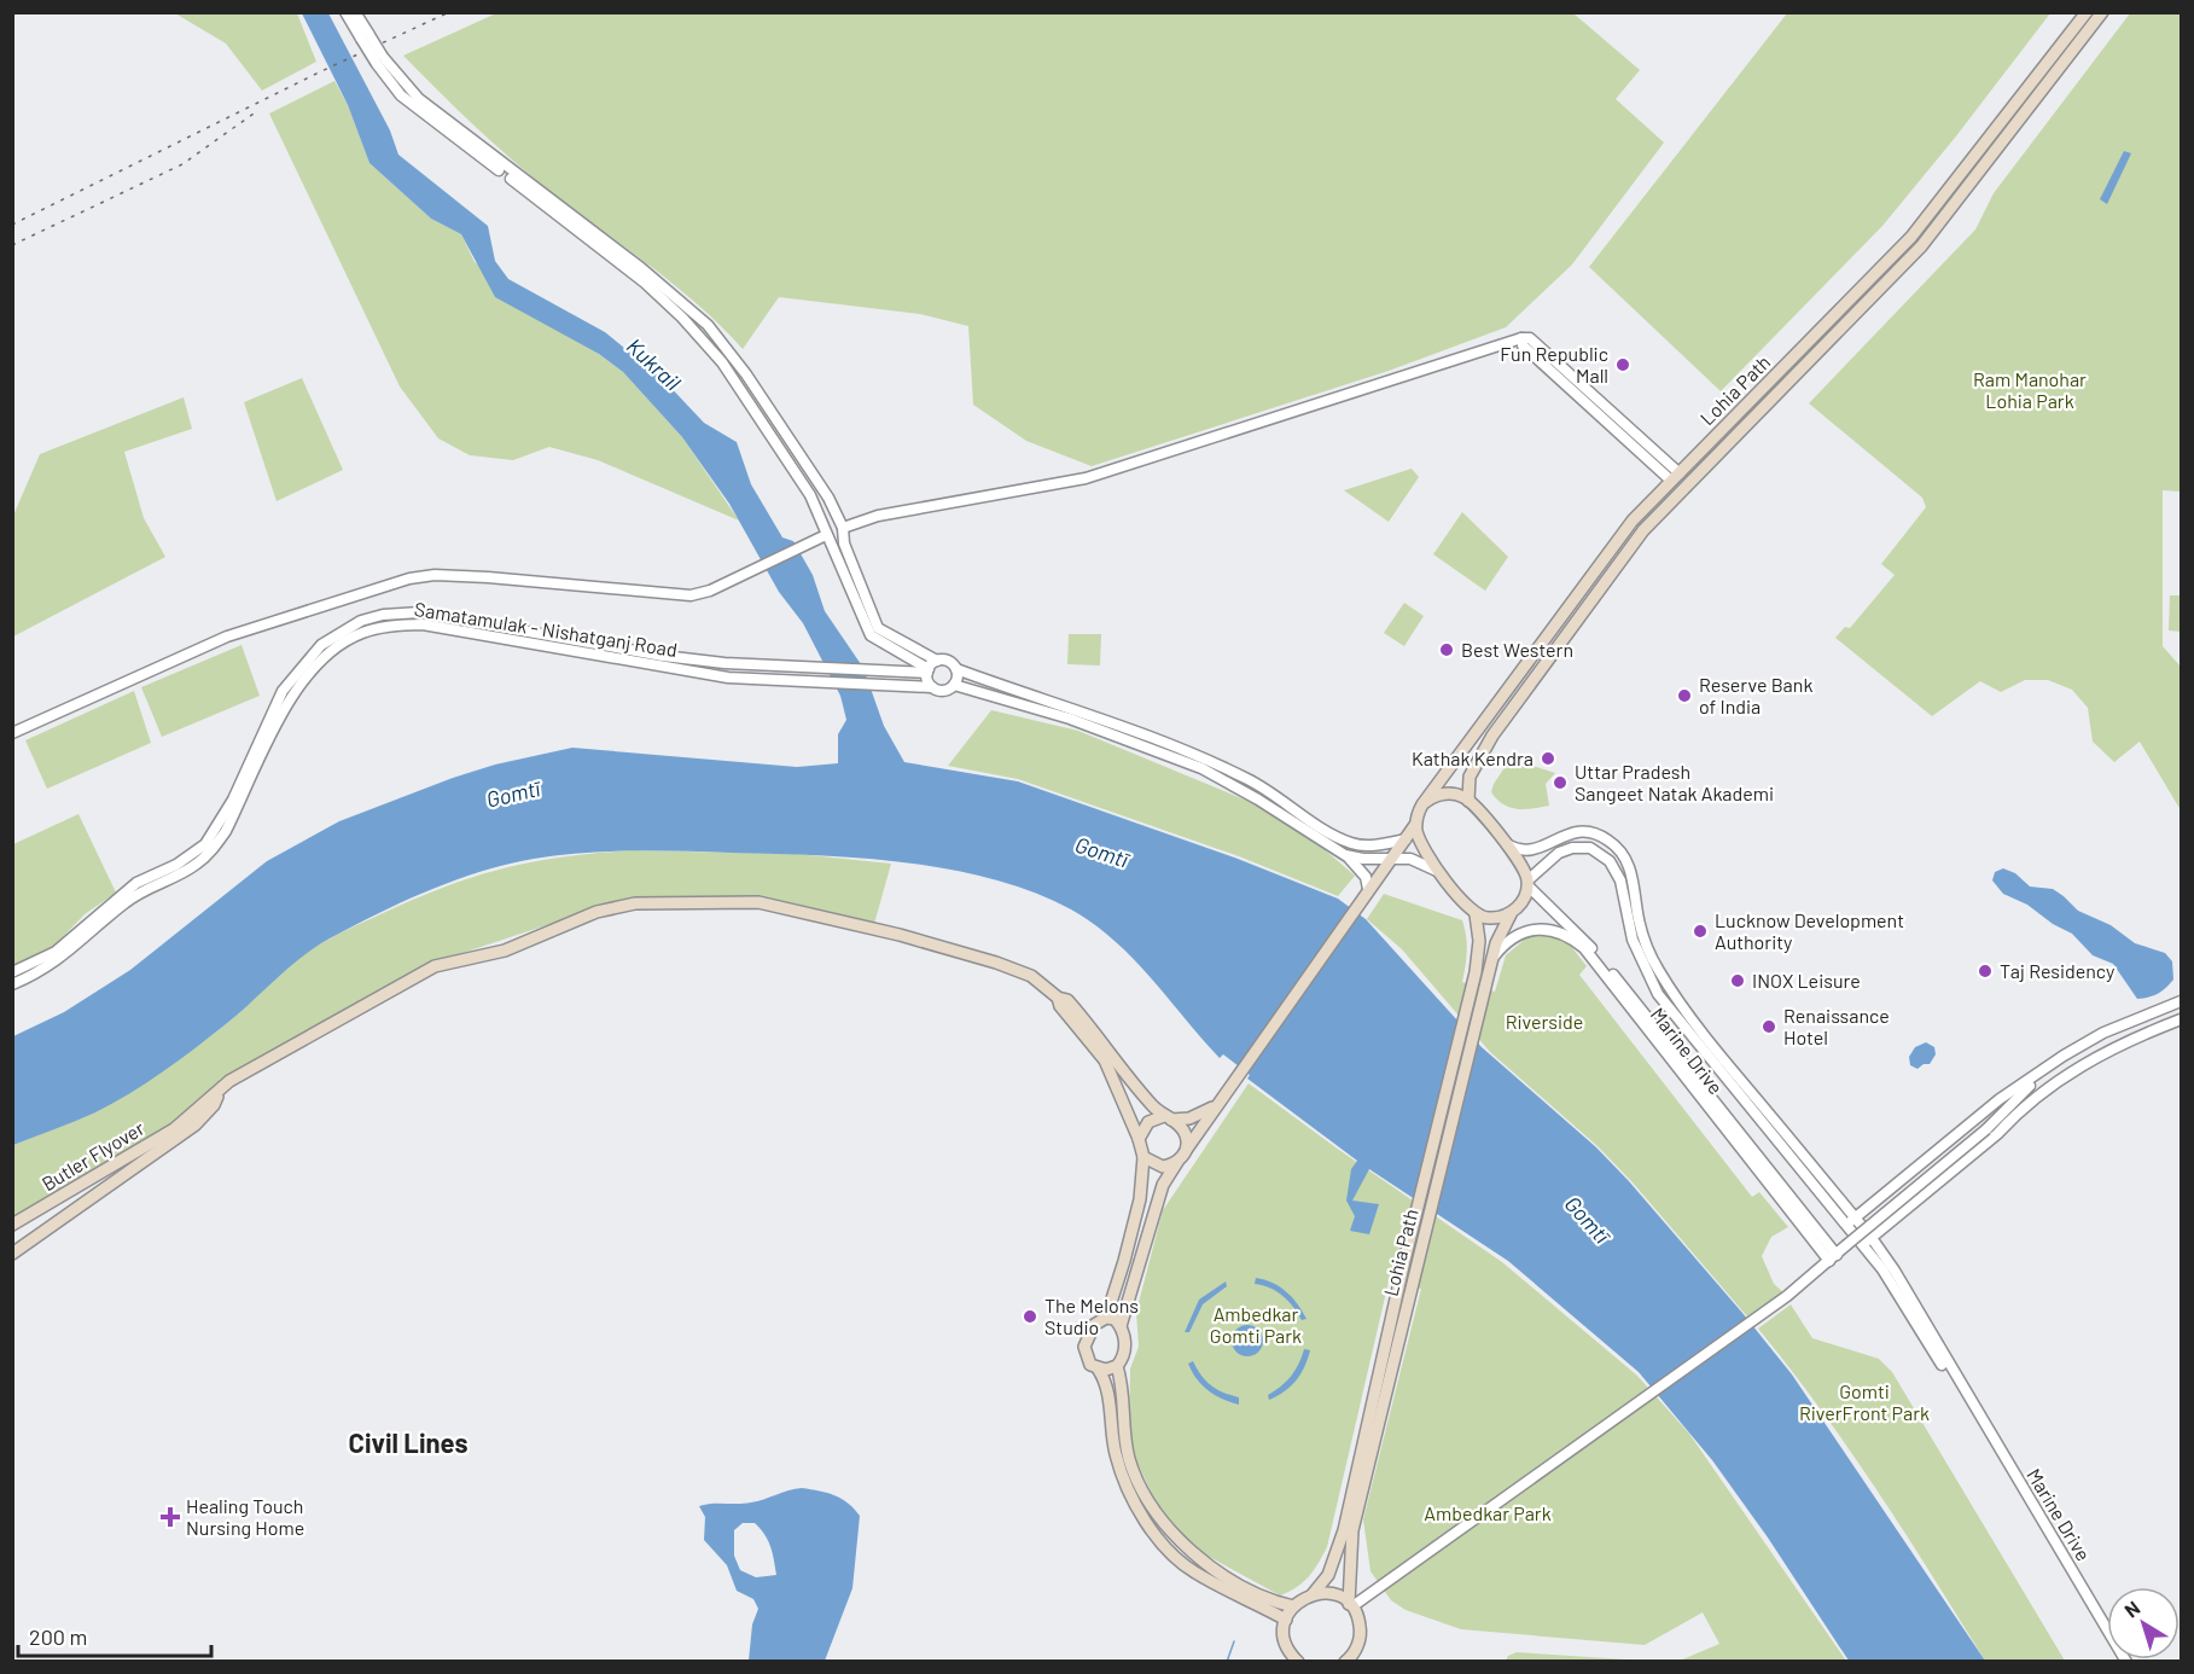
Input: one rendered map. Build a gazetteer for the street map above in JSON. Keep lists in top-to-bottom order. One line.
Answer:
{"streets":{"main road":["Lohia Path","Butler Flyover"],"street":["Samatamulak - Nishatganj Road","Marine Drive"]},"crossings":[["Lohia Path","Marine Drive"]],"districts":["Civil Lines"],"water":["Kukrail","Gomtī"],"parks":["Ram Manohar Lohia Park","Riverside","Ambedkar Gomti Park","Gomti RiverFront Park","Ambedkar Park"],"places":{"other":["Fun Republic Mall","Best Western","Reserve Bank of India","Kathak Kendra","Uttar Pradesh Sangeet Natak Akademi","Lucknow Development Authority","Taj Residency","INOX Leisure","Renaissance Hotel","The Melons Studio"],"health":["Healing Touch Nursing Home"]},"scale_bar":"200 m","north":"top left"}
